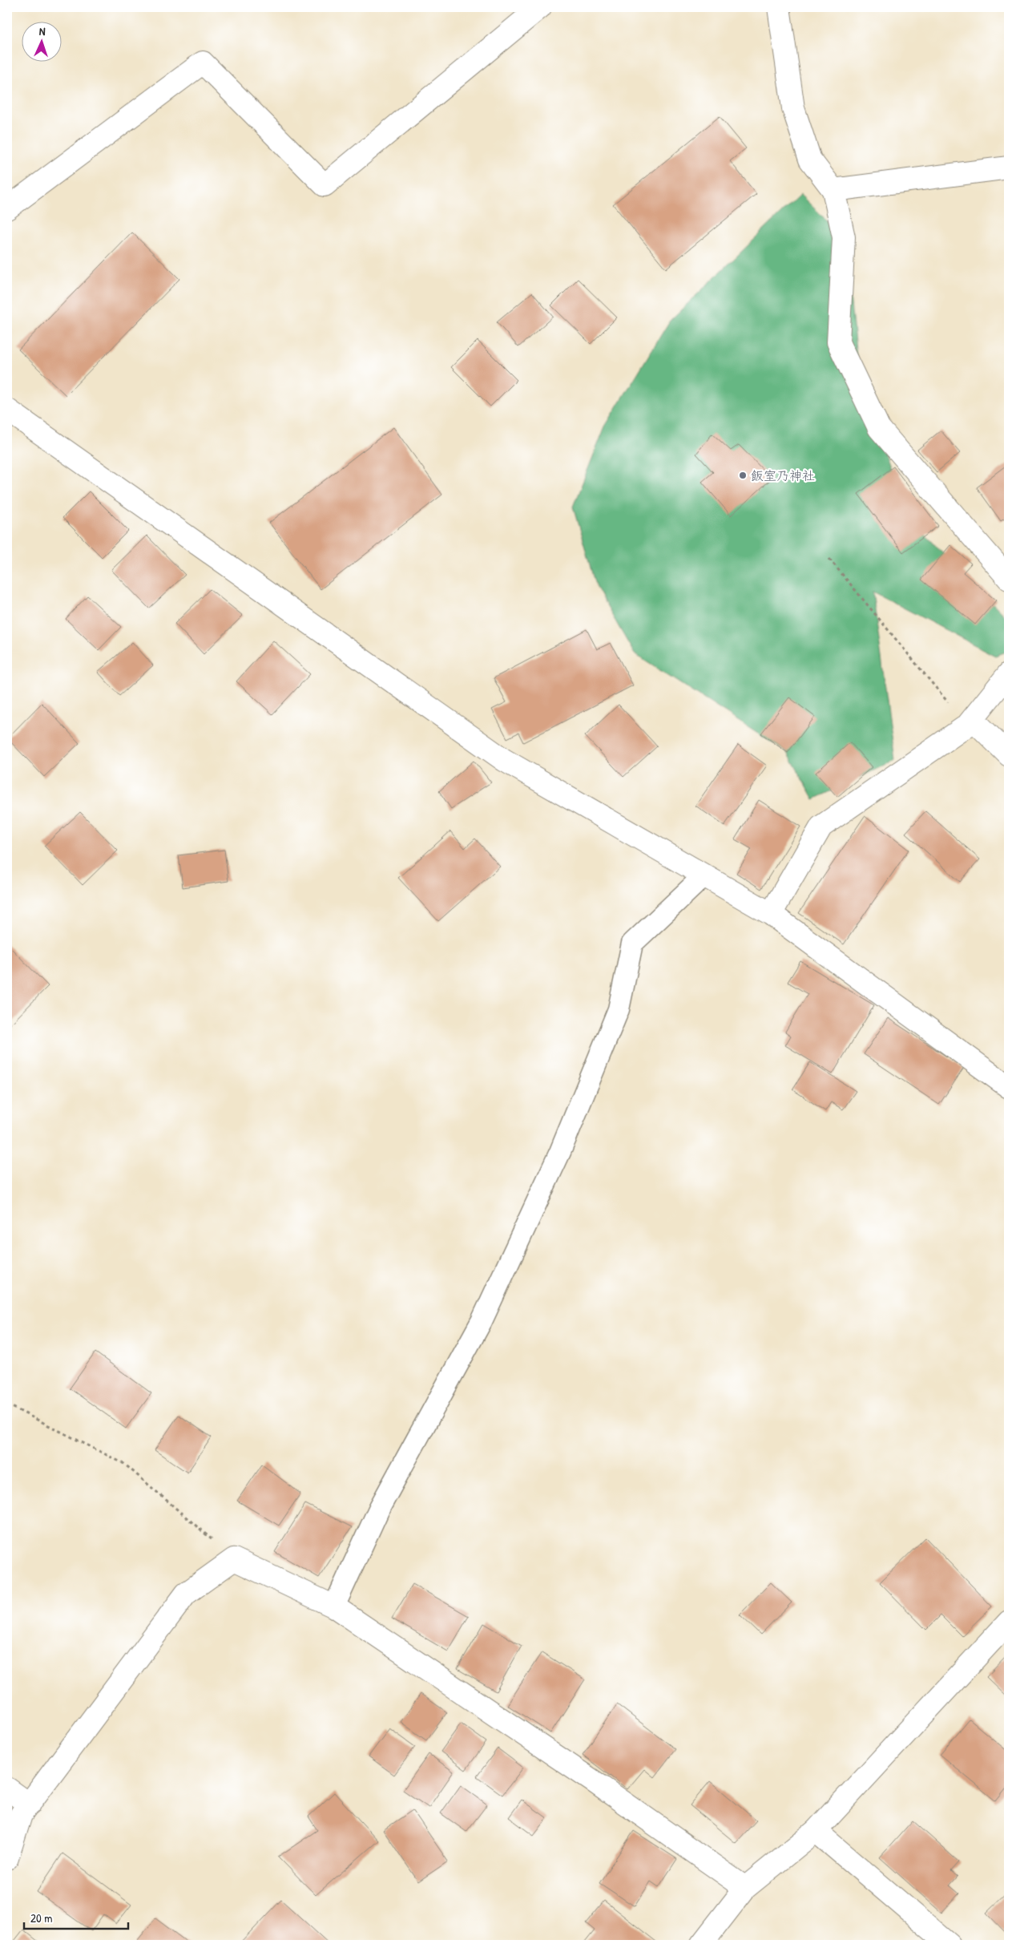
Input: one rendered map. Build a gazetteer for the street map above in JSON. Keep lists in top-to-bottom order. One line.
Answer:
{"places":["飯室乃神社"],"scale_bar":"20 m","north":"top"}
